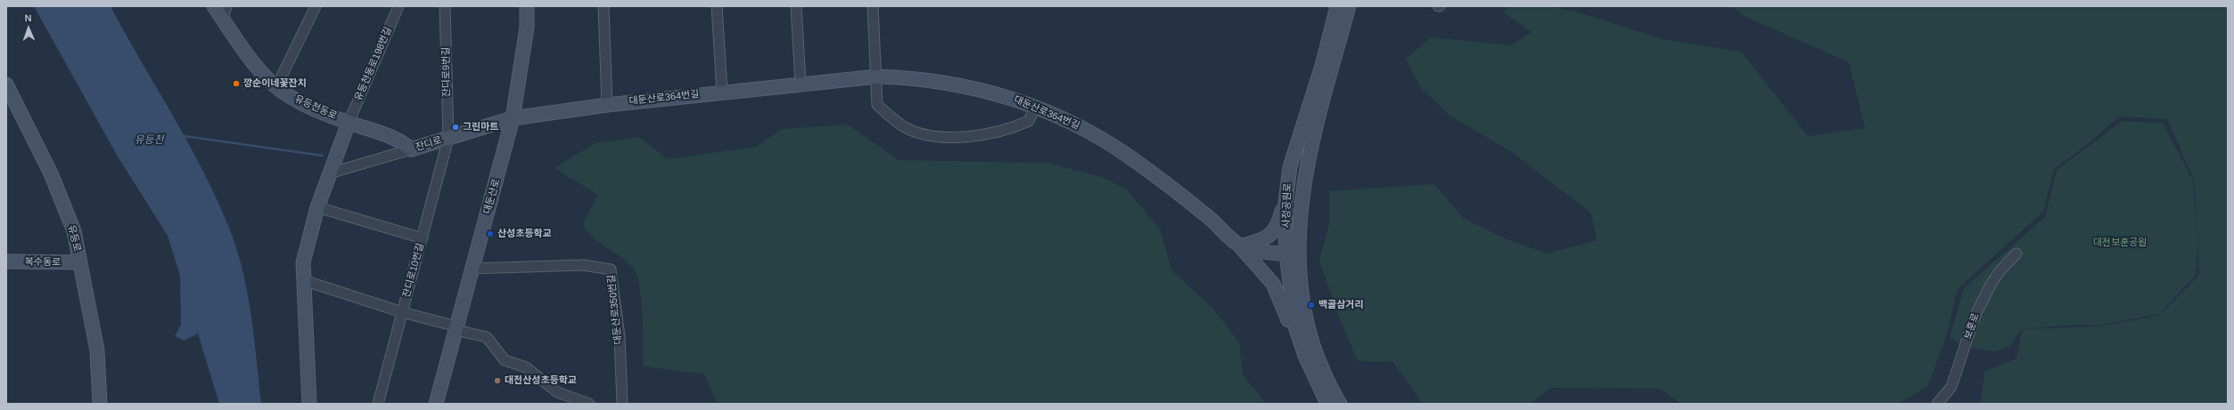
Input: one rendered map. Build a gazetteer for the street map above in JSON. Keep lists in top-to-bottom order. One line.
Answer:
{"streets":{"main road":["대둔산로364번길","유등천동로","잔디로","대둔산로","사정공원로","유등로","복수동로"],"street":["유등천동로198번길","잔디로9번길","잔디로10번길","대둔산로350번길","보훈로"]},"crossings":[["유등천동로198번길","유등천동로"],["유등천동로198번길","잔디로"],["잔디로9번길","잔디로"],["잔디로9번길","잔디로10번길"],["대둔산로364번길","잔디로"],["대둔산로364번길","대둔산로"],["대둔산로364번길","사정공원로"],["유등천동로","잔디로"],["잔디로","대둔산로"],["잔디로","잔디로10번길"],["대둔산로","대둔산로350번길"],["유등로","복수동로"]],"water":["유등천"],"parks":["대전보훈공원"],"places":["깡순이네꽃잔치","그린마트","산성초등학교","백골삼거리","대전산성초등학교"],"north":"top"}
